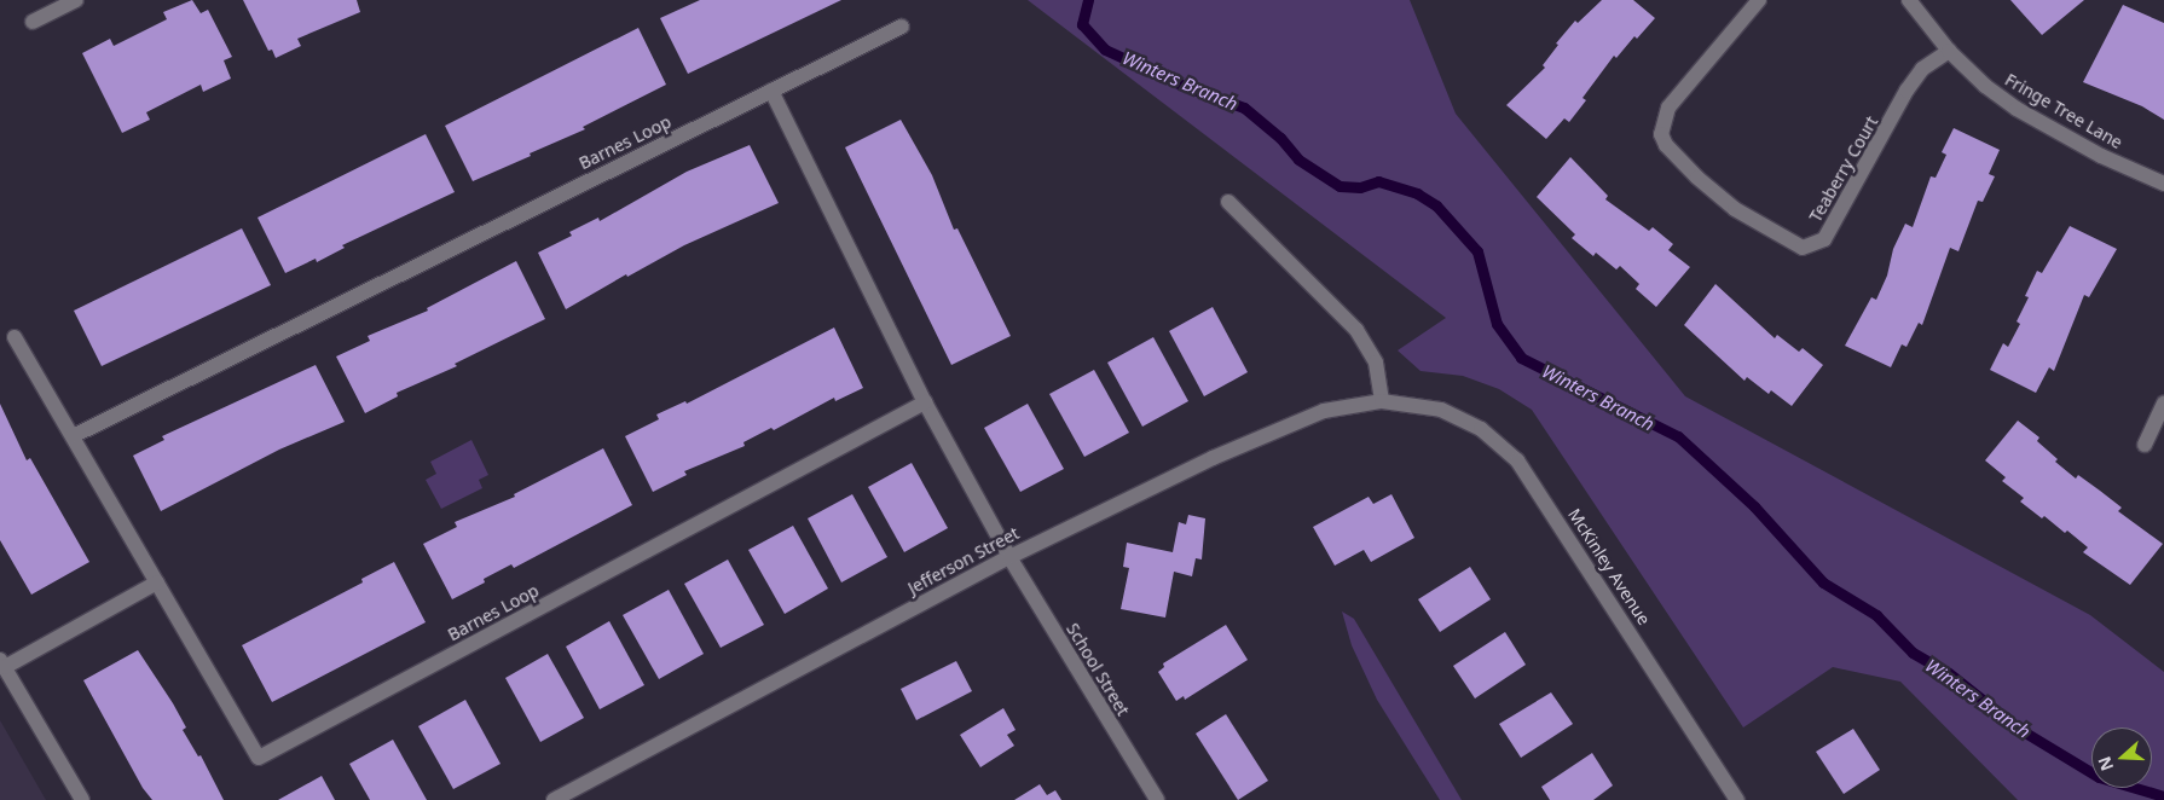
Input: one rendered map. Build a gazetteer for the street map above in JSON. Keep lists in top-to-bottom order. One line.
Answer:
{"streets":{"street":["Fringe Tree Lane","Barnes Loop","Teaberry Court","Jefferson Street","McKinley Avenue","School Street"]},"crossings":[["Fringe Tree Lane","Teaberry Court"],["Jefferson Street","McKinley Avenue"],["Jefferson Street","School Street"]],"water":["Winters Branch"],"north":"left"}
